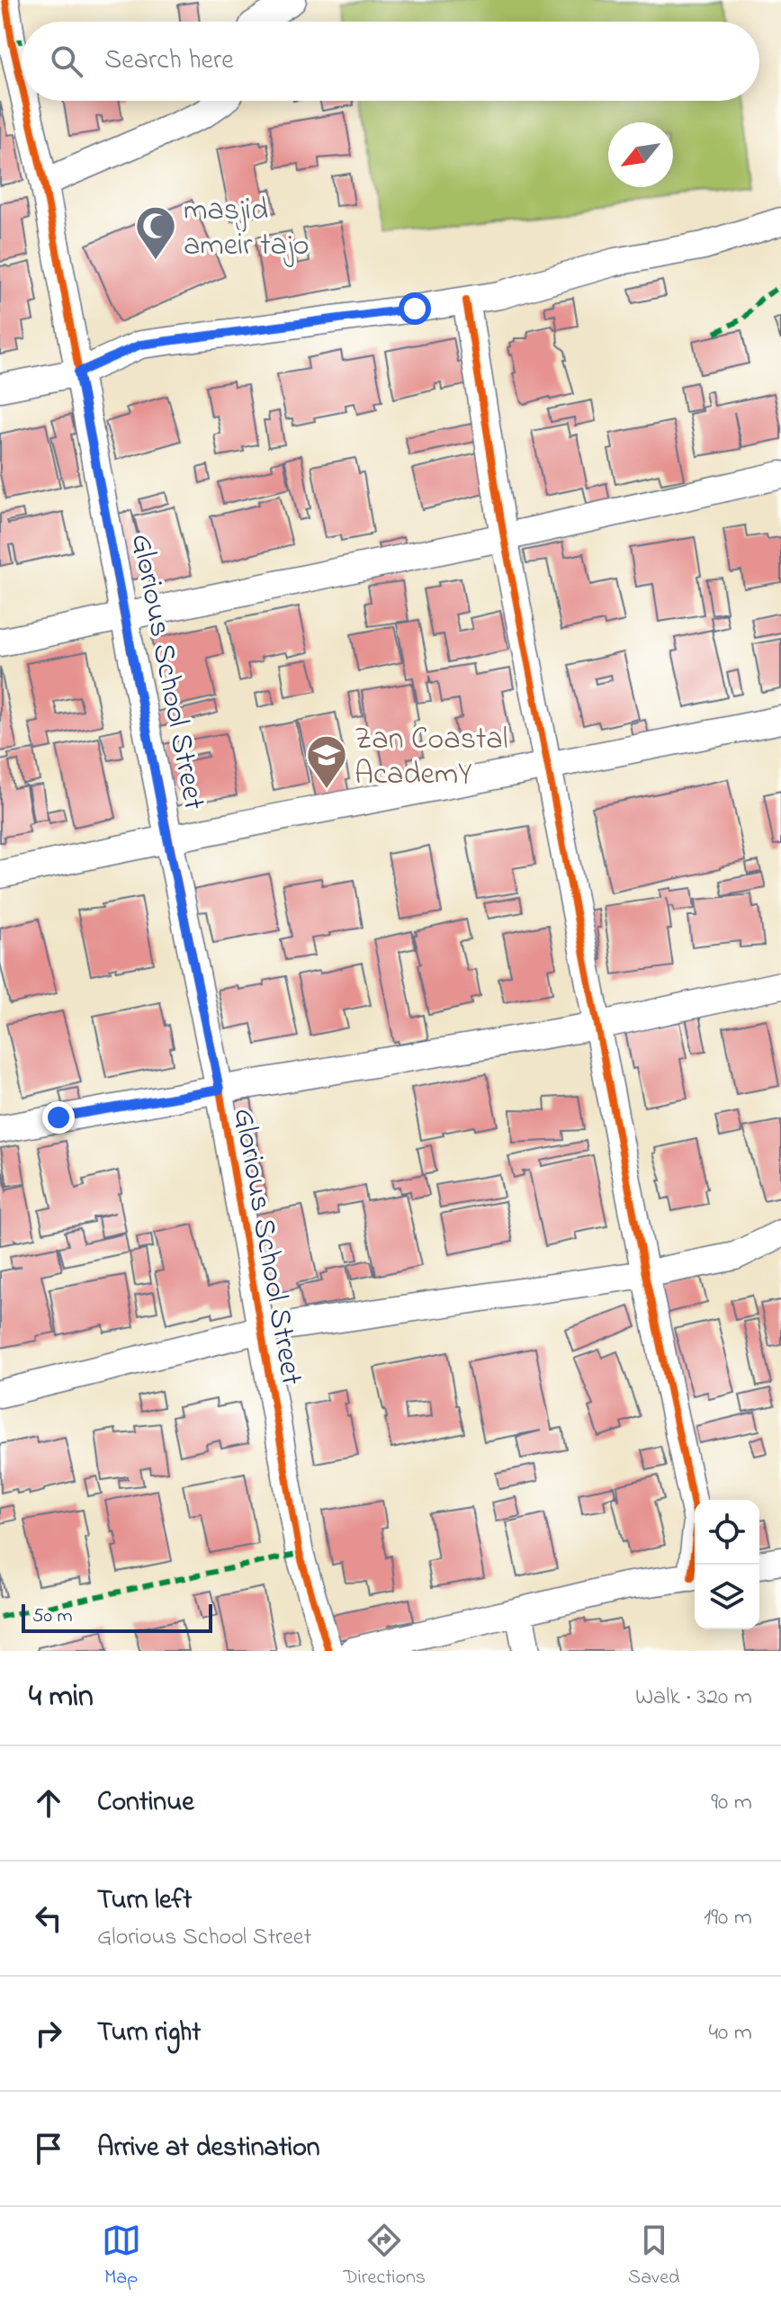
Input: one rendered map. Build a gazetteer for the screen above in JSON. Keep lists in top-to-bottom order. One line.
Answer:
{"streets":{"street":["Glorious School Street"]},"places":{"mosque":["masjid ameir tajo"],"school or university":["Zan Coastal AcademY"]},"scale_bar":"50 m","north":"bottom left","page":{"search":"Search here","scale":"50 m","heading":["4 min","Walk · 320 m"],"list":[["Continue","90 m"],["Turn left","Glorious School Street","190 m"],["Turn right","40 m"],"Arrive at destination"],"nav":["Map","Directions","Saved"]}}
